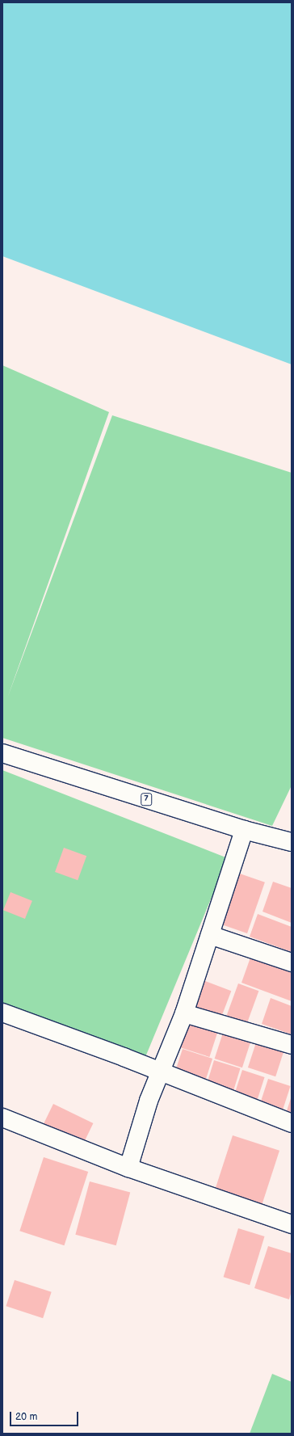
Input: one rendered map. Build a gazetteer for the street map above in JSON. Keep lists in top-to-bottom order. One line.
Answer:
{"streets":{"main road":["7"]},"scale_bar":"20 m"}
